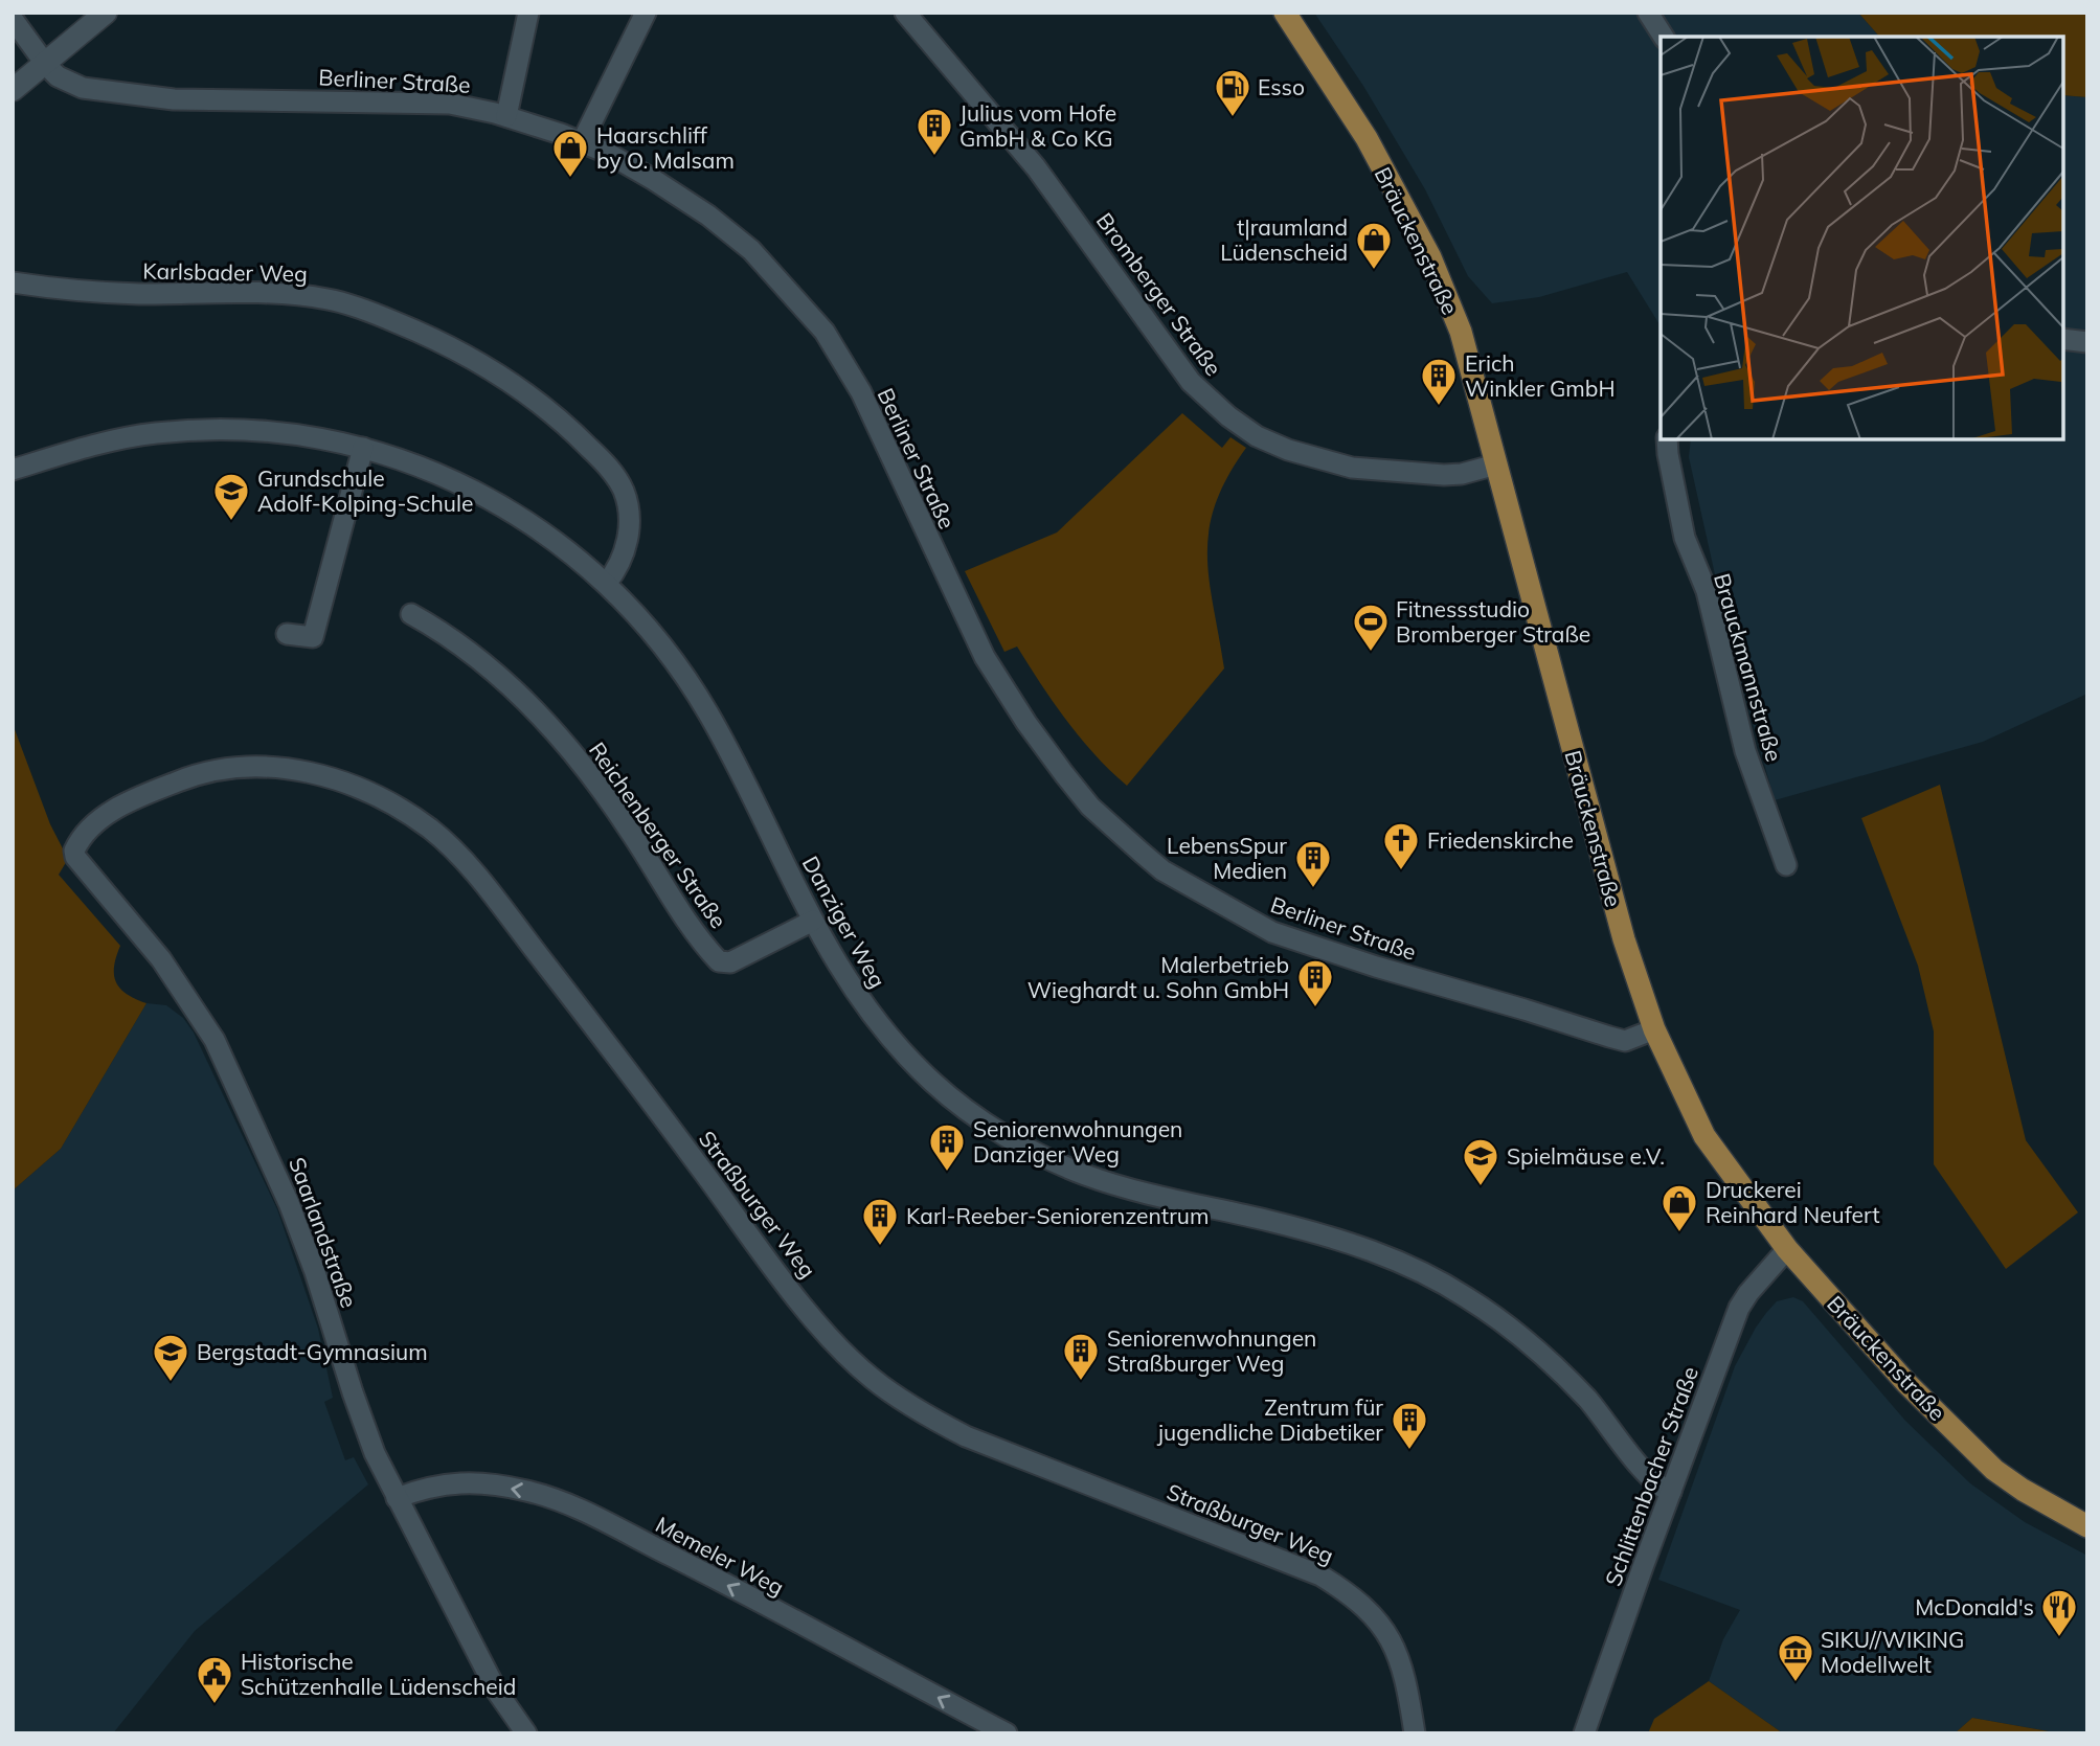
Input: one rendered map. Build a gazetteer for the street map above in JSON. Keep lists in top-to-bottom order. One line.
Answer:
{"streets":{"main road":["Bräuckenstraße"],"street":["Berliner Straße","Karlsbader Weg","Bromberger Straße","Brauckmannstraße","Reichenberger Straße","Danziger Weg","Straßburger Weg","Saarlandstraße","Schlittenbacher Straße","Memeler Weg"]},"crossings":[["Berliner Straße","Bräuckenstraße"],["Bräuckenstraße","Bromberger Straße"],["Bräuckenstraße","Schlittenbacher Straße"],["Karlsbader Weg","Danziger Weg"],["Reichenberger Straße","Danziger Weg"],["Danziger Weg","Schlittenbacher Straße"],["Straßburger Weg","Saarlandstraße"],["Saarlandstraße","Memeler Weg"]],"one_way":["Memeler Weg"],"places":{"fuel station":["Esso"],"building":["Julius vom Hofe GmbH & Co KG","Erich Winkler GmbH","LebensSpur Medien","Malerbetrieb Wieghardt u. Sohn GmbH","Seniorenwohnungen Danziger Weg","Karl-Reeber-Seniorenzentrum","Seniorenwohnungen Straßburger Weg","Zentrum für jugendliche Diabetiker"],"shop":["Haarschliff by O. Malsam","t|raumland Lüdenscheid","Druckerei Reinhard Neufert"],"school or university":["Grundschule Adolf-Kolping-Schule","Spielmäuse e.V.","Bergstadt-Gymnasium"],"sports":["Fitnessstudio Bromberger Straße"],"church":["Friedenskirche"],"restaurant":["McDonald's"],"museum":["SIKU//WIKING Modellwelt"],"public building":["Historische Schützenhalle Lüdenscheid"]}}
